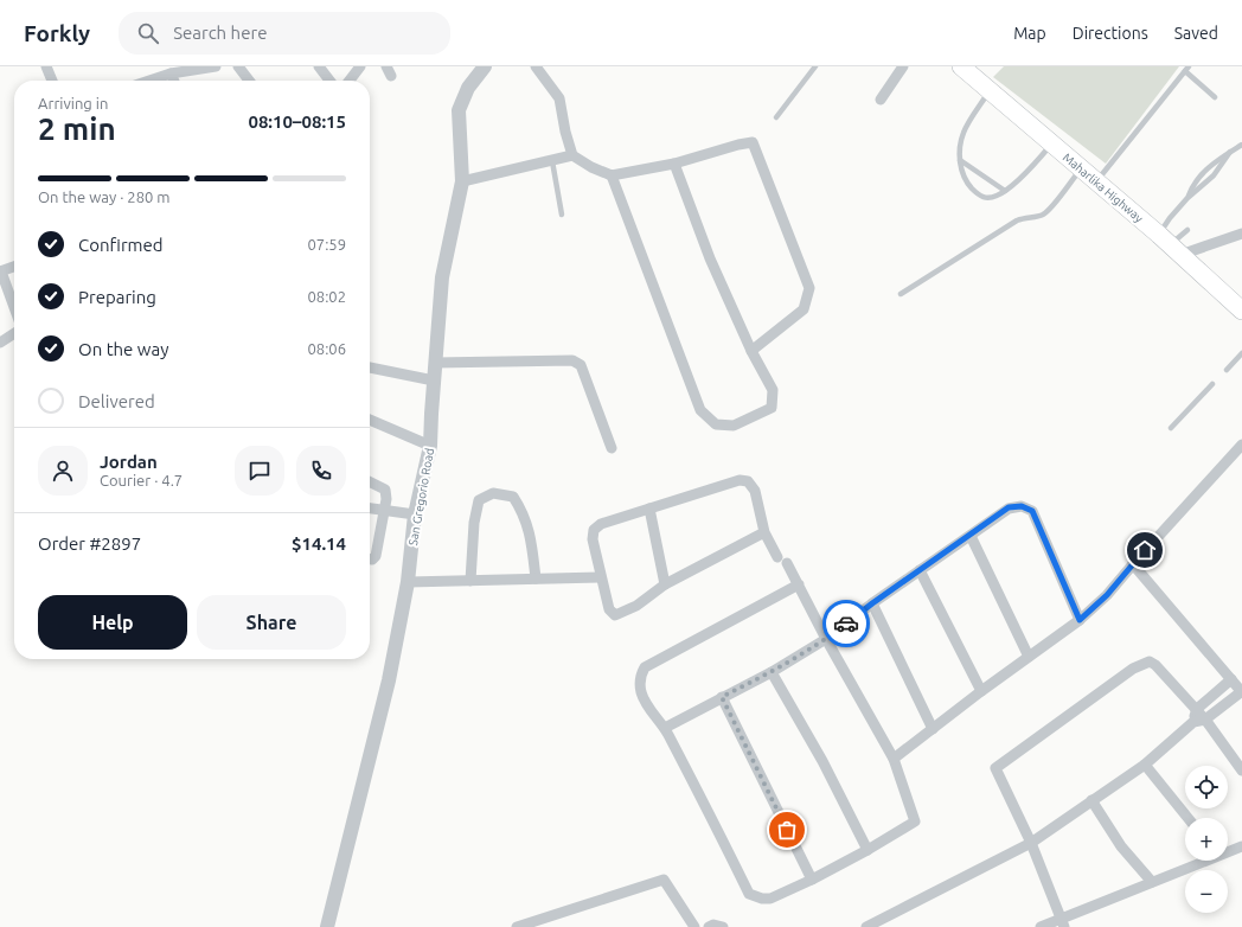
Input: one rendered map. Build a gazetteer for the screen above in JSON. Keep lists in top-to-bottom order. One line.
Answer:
{"streets":{"main road":["Maharlika Highway"],"street":["San Gregorio Road"]},"page":{"header":"Forkly","search":"Search here","nav":["Map","Directions","Saved"],"heading":["2 min","Arriving in","08:10–08:15"],"panel":["Jordan","Courier · 4.7","Order #2897","$14.14"],"bar":"On the way · 280 m","list":[["Confirmed","07:59"],["Preparing","08:02"],["On the way","08:06"],"Delivered"],"buttons":["Help","Share"],"map_buttons":["+","−"]}}
